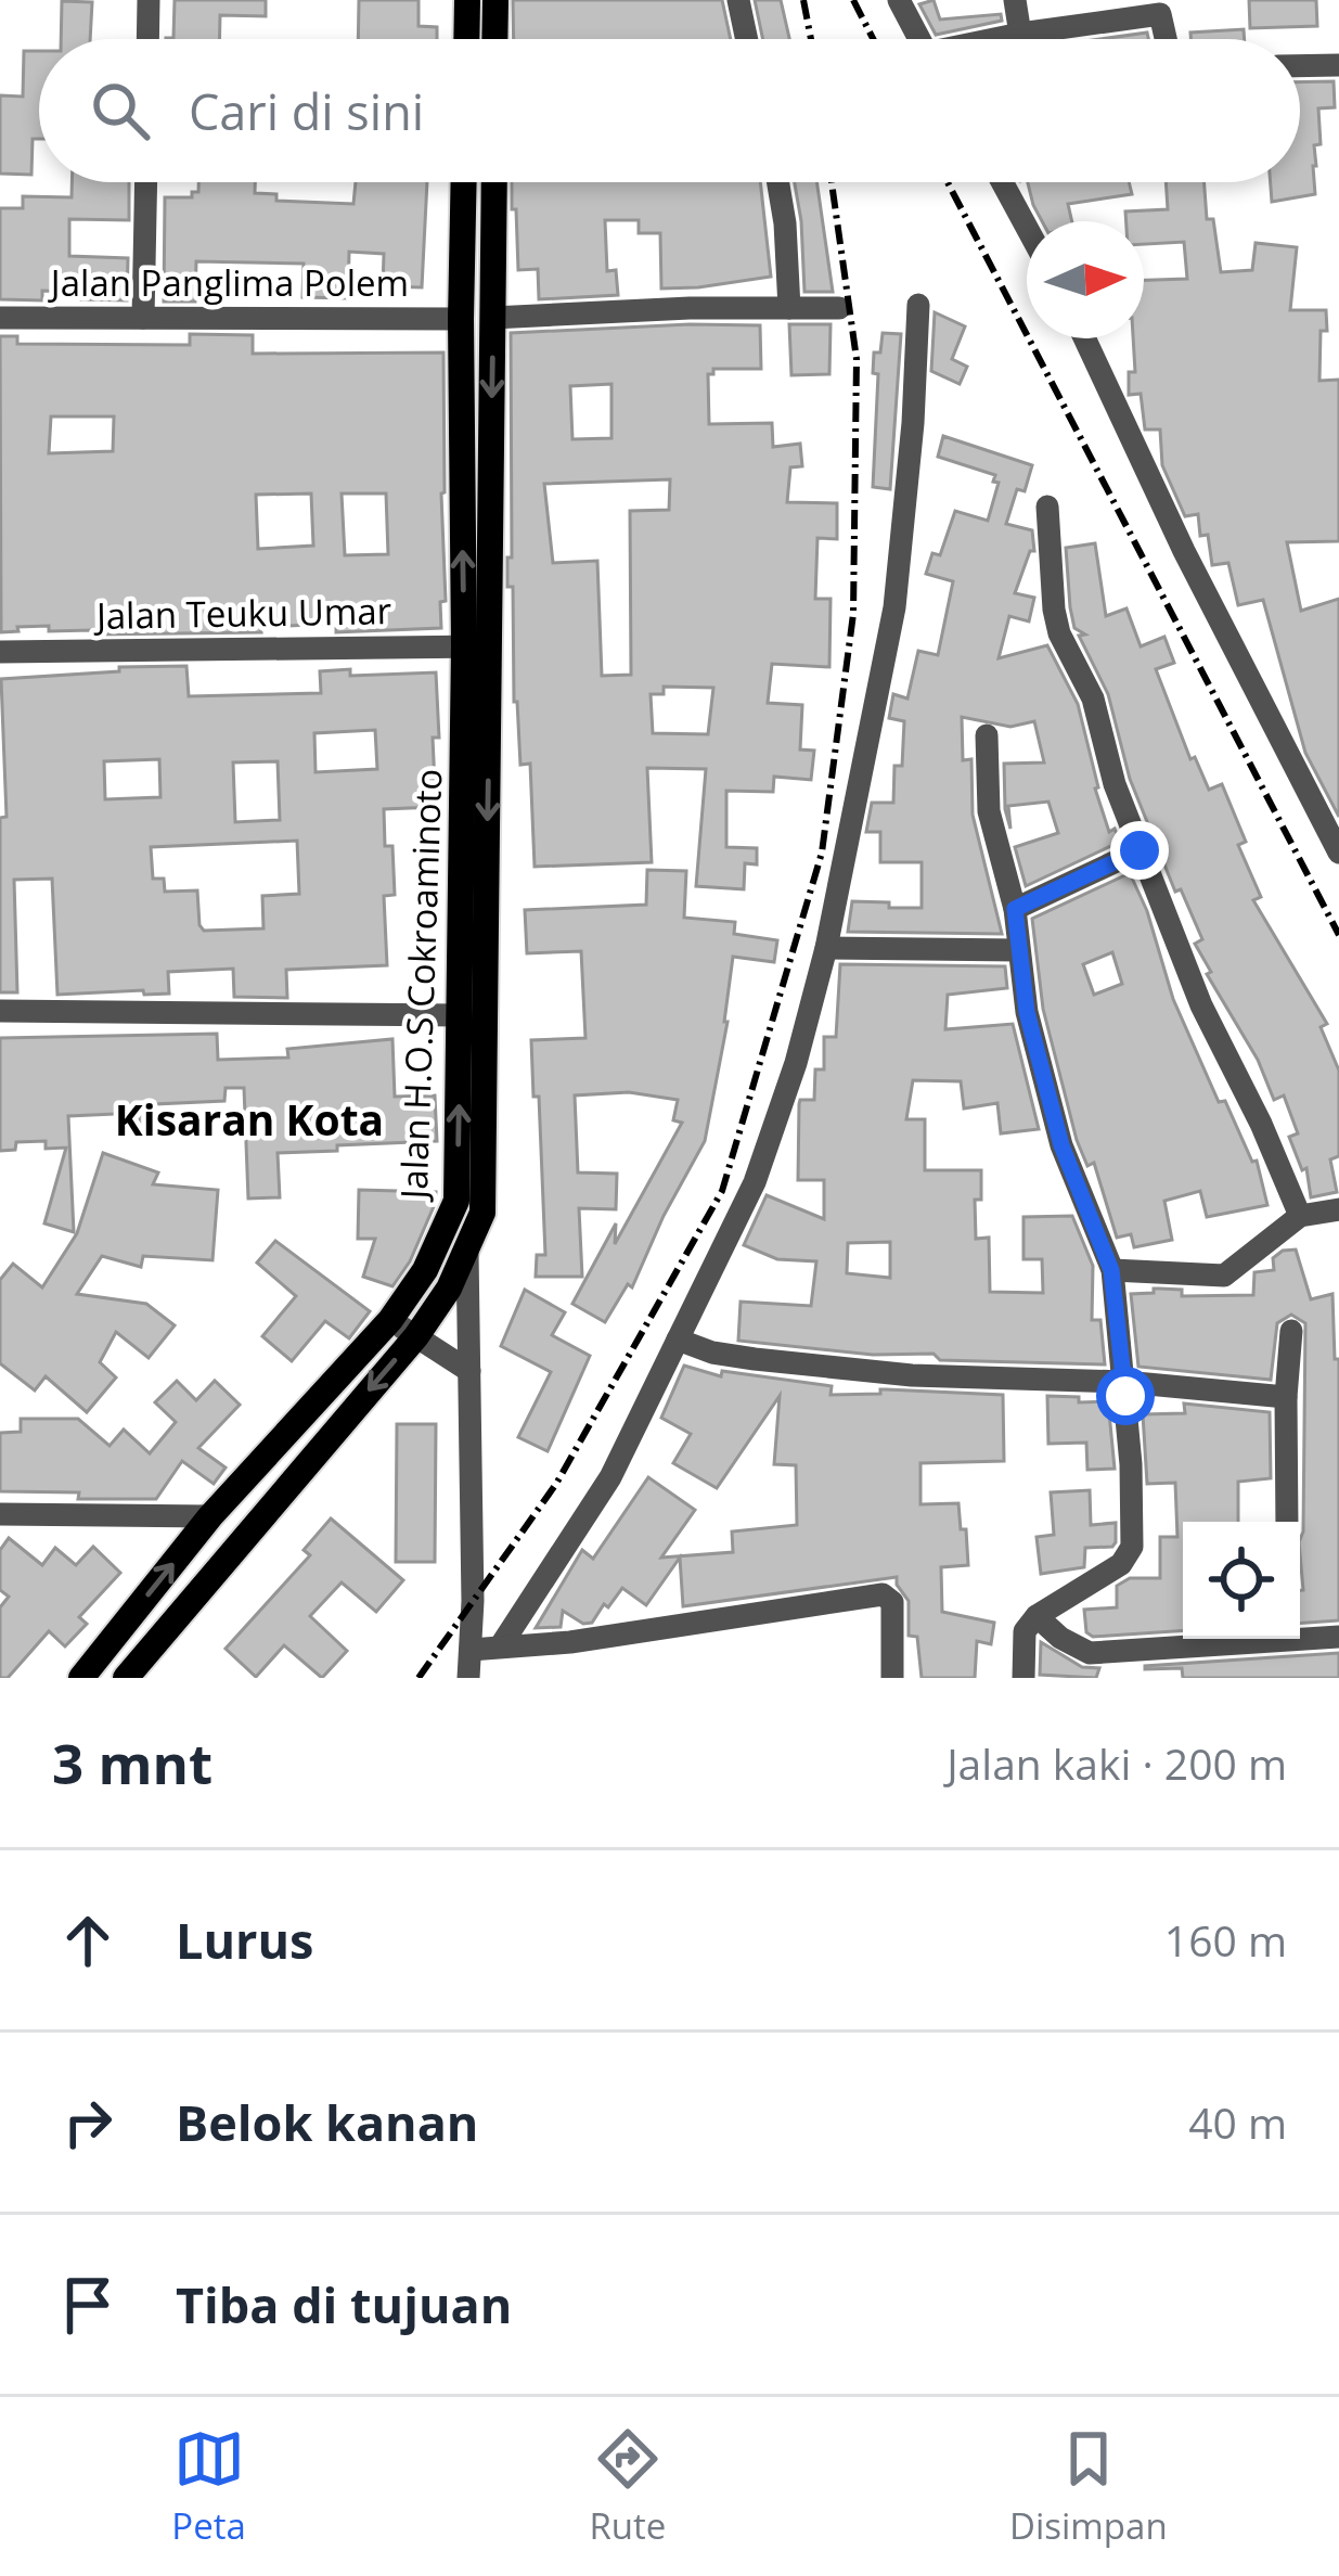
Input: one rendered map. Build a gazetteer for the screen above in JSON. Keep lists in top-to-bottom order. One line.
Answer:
{"streets":{"main road":["Jalan H.O.S Cokroaminoto"],"street":["Jalan Panglima Polem","Jalan Teuku Umar"]},"crossings":[["Jalan Panglima Polem","Jalan H.O.S Cokroaminoto"],["Jalan Teuku Umar","Jalan H.O.S Cokroaminoto"]],"districts":["Kisaran Kota"],"north":"right","page":{"search":"Cari di sini","heading":["3 mnt","Jalan kaki · 200 m"],"list":[["Lurus","160 m"],["Belok kanan","40 m"],"Tiba di tujuan"],"nav":["Peta","Rute","Disimpan"]}}
